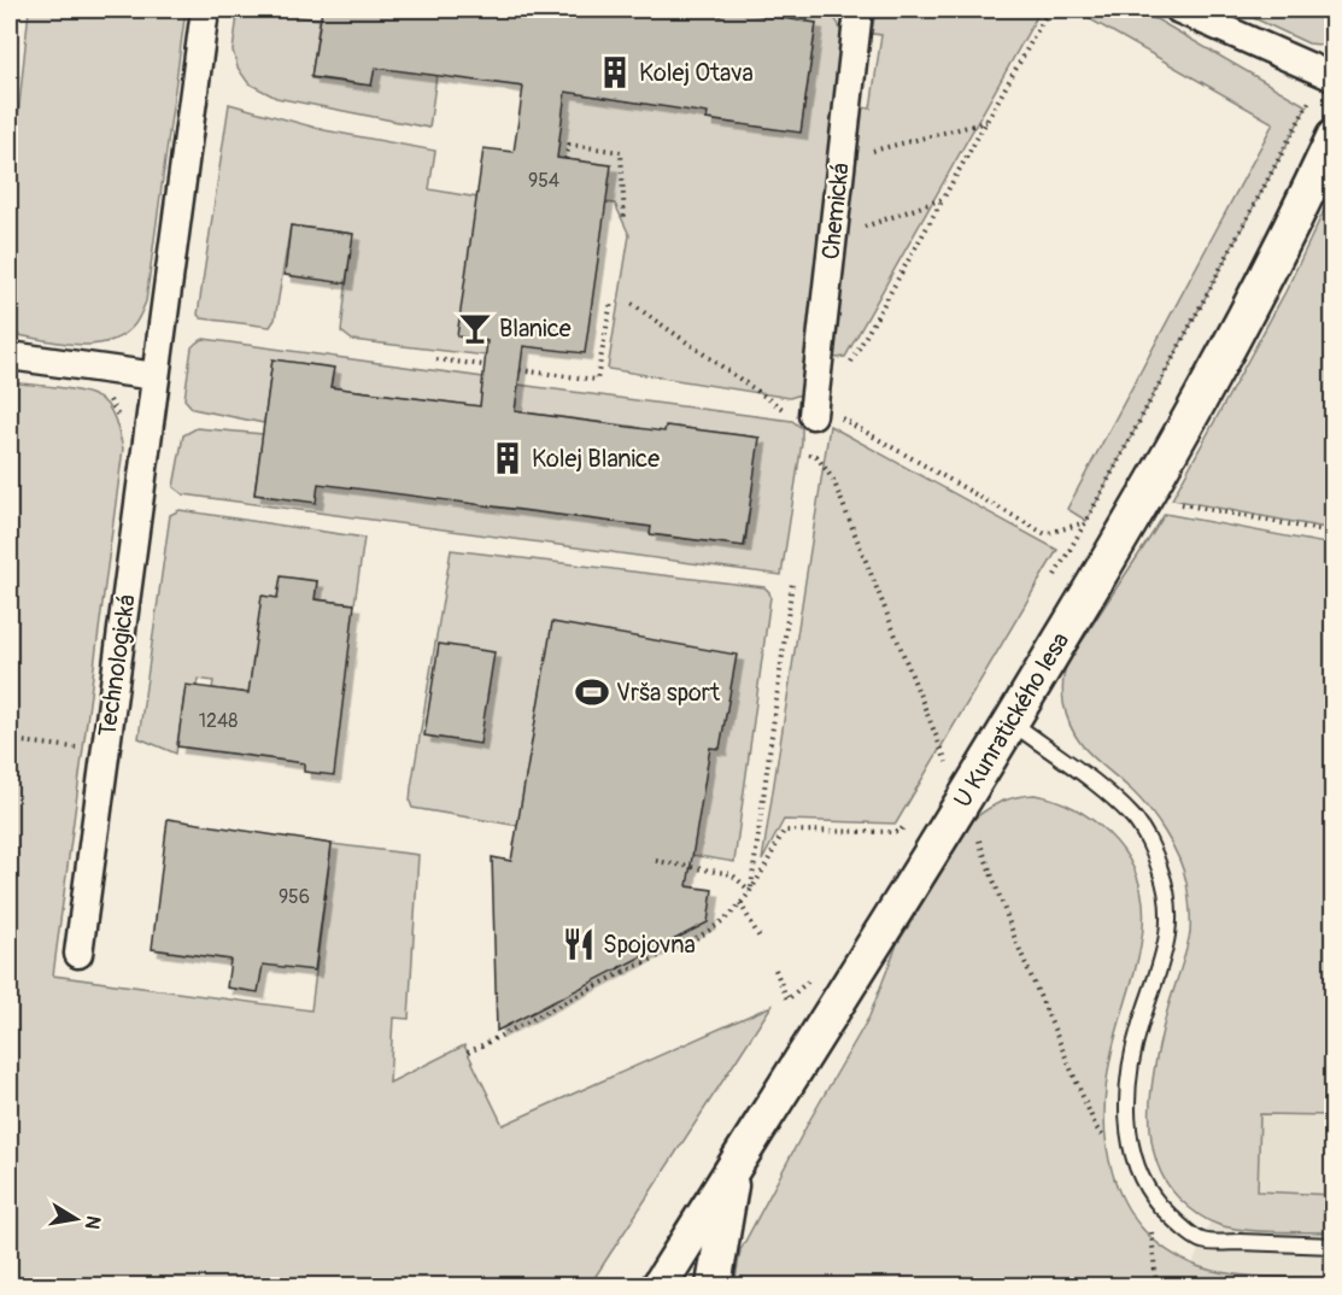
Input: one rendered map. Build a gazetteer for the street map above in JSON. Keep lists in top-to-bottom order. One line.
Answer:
{"streets":{"street":["Chemická","Technologická","U Kunratického lesa"]},"places":{"building":["Kolej Otava","Kolej Blanice"],"bar":["Blanice"],"sports":["Vrša sport"],"restaurant":["Spojovna"]},"house_numbers":["954","1248","956"],"north":"right"}
